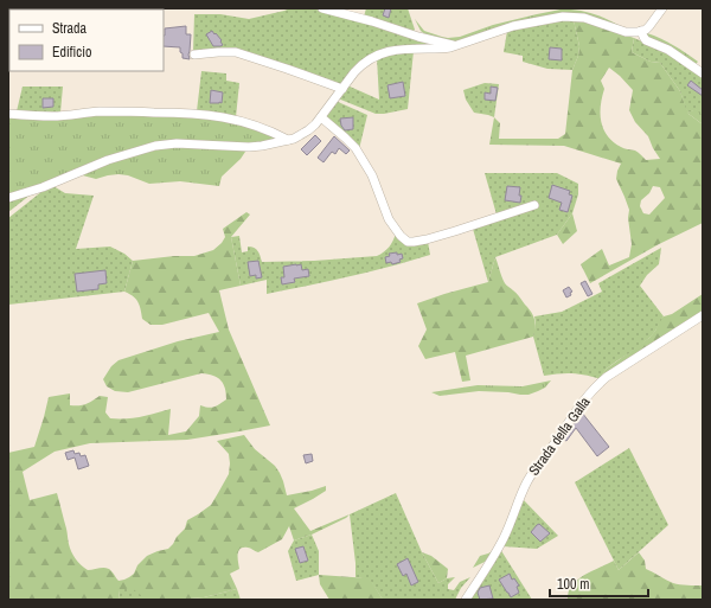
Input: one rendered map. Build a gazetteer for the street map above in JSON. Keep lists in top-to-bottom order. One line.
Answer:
{"streets":{"street":["Strada della Galla"]},"legend":["Strada","Edificio"],"scale_bar":"100 m"}
